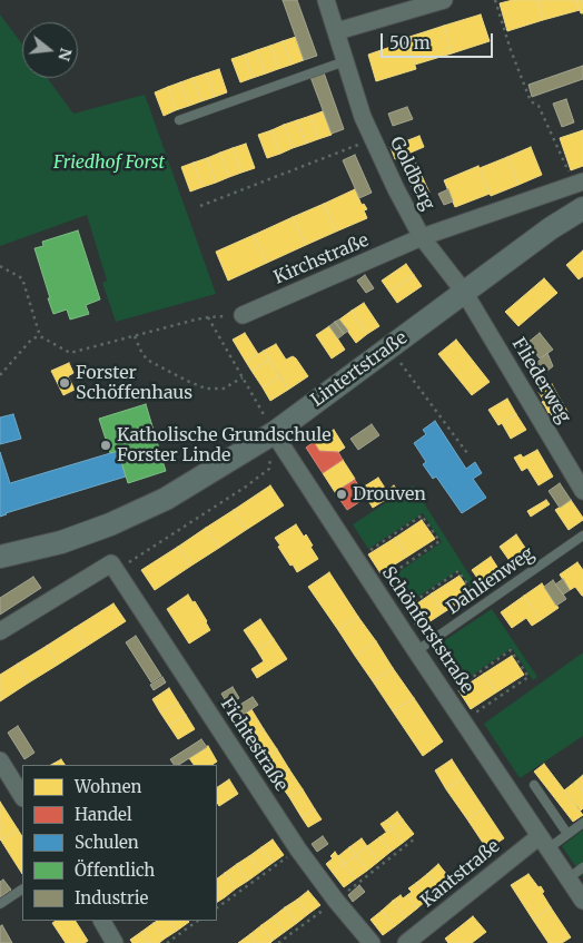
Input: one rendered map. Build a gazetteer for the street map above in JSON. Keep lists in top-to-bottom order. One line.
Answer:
{"streets":{"main road":["Lintertstraße"],"street":["Goldberg","Kirchstraße","Fliederweg","Schönforststraße","Fichtestraße","Kantstraße"],"lane":["Dahlienweg"]},"crossings":[["Goldberg","Kirchstraße"],["Goldberg","Lintertstraße"],["Goldberg","Fliederweg"],["Lintertstraße","Fliederweg"],["Lintertstraße","Schönforststraße"],["Dahlienweg","Schönforststraße"],["Schönforststraße","Kantstraße"]],"parks":["Friedhof Forst"],"places":["Forster Schöffenhaus","Katholische Grundschule Forster Linde","Drouven"],"legend":["Wohnen","Handel","Schulen","Öffentlich","Industrie"],"scale_bar":"50 m","north":"right"}
